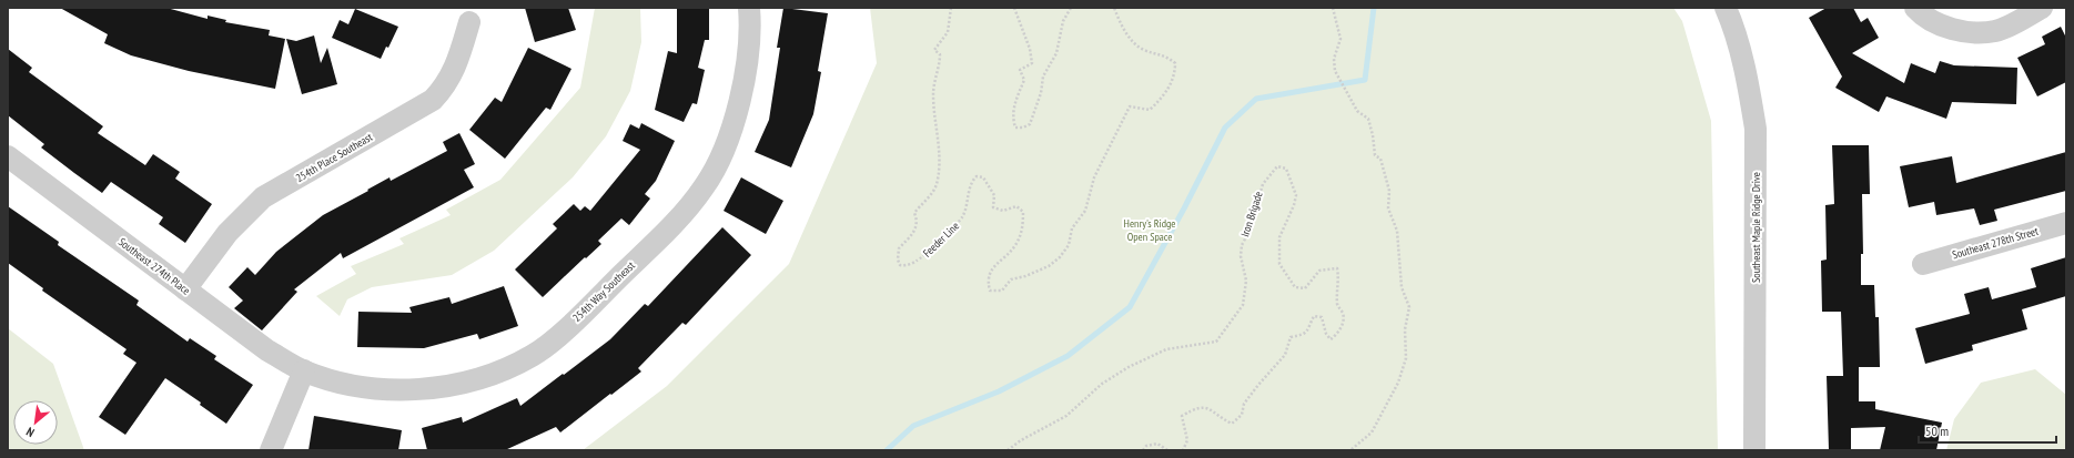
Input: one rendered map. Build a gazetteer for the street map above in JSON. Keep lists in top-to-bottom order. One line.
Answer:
{"streets":{"street":["254th Place Southeast","Southeast Maple Ridge Drive","Southeast 278th Street","Southeast 274th Place","254th Way Southeast"],"path":["Iron Brigade","Feeder Line"]},"crossings":[["254th Place Southeast","Southeast 274th Place"],["Southeast 274th Place","254th Way Southeast"]],"parks":["Henry's Ridge Open Space"],"scale_bar":"50 m","north":"bottom left"}
